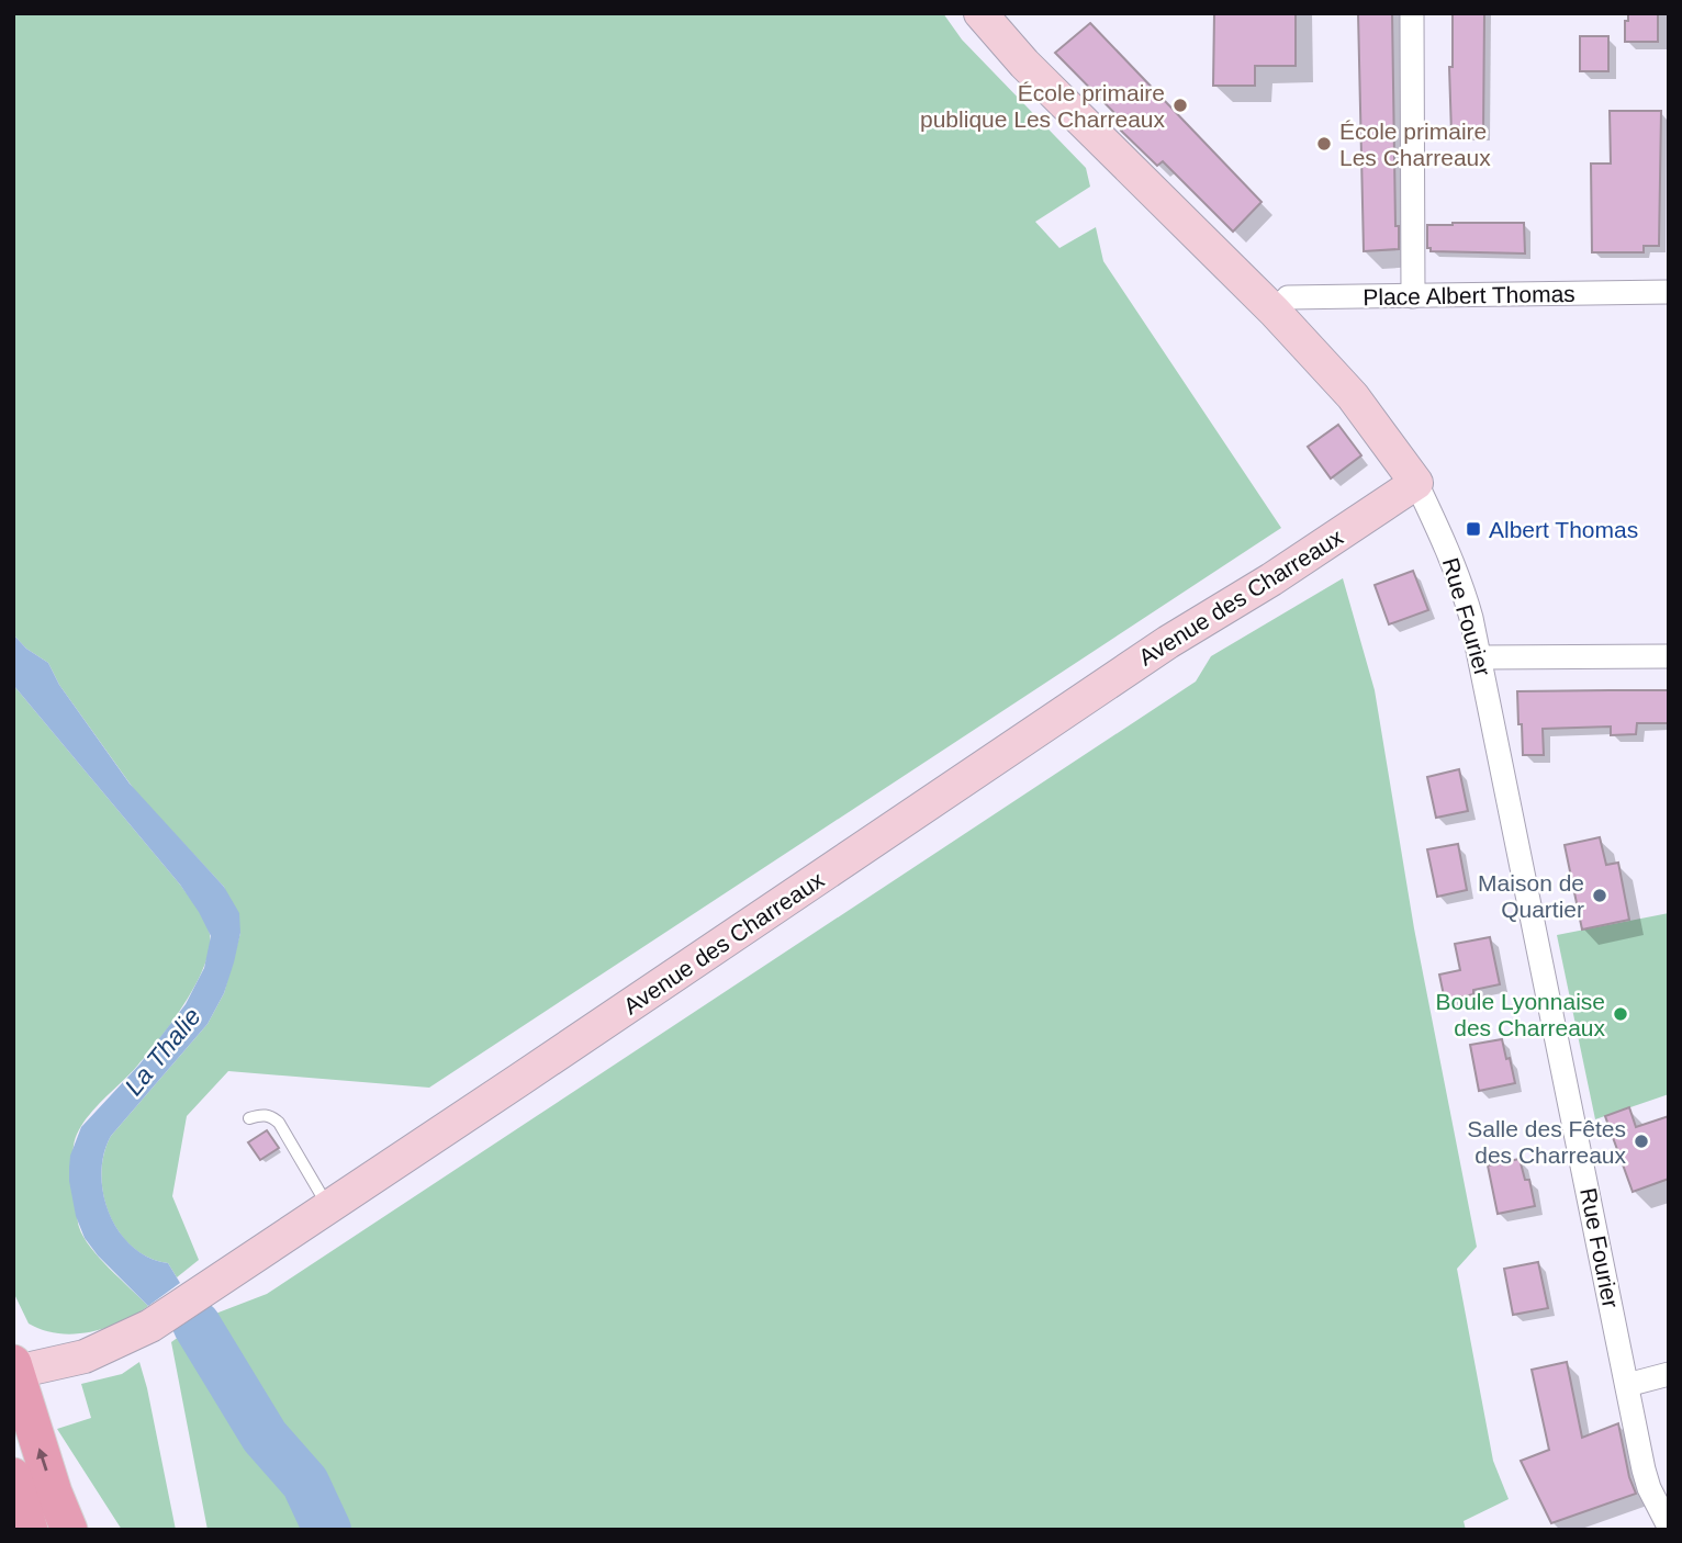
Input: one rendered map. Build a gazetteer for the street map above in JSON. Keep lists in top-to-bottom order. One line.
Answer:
{"streets":{"main road":["Avenue des Charreaux","Rue Fourier"],"street":["Place Albert Thomas"]},"crossings":[["Place Albert Thomas","Rue Fourier"],["Avenue des Charreaux","Rue Fourier"]],"water":["La Thalie"],"places":{"other":["École primaire publique Les Charreaux","École primaire Les Charreaux","Maison de Quartier","Boule Lyonnaise des Charreaux","Salle des Fêtes des Charreaux"],"transit":["Albert Thomas"]}}
